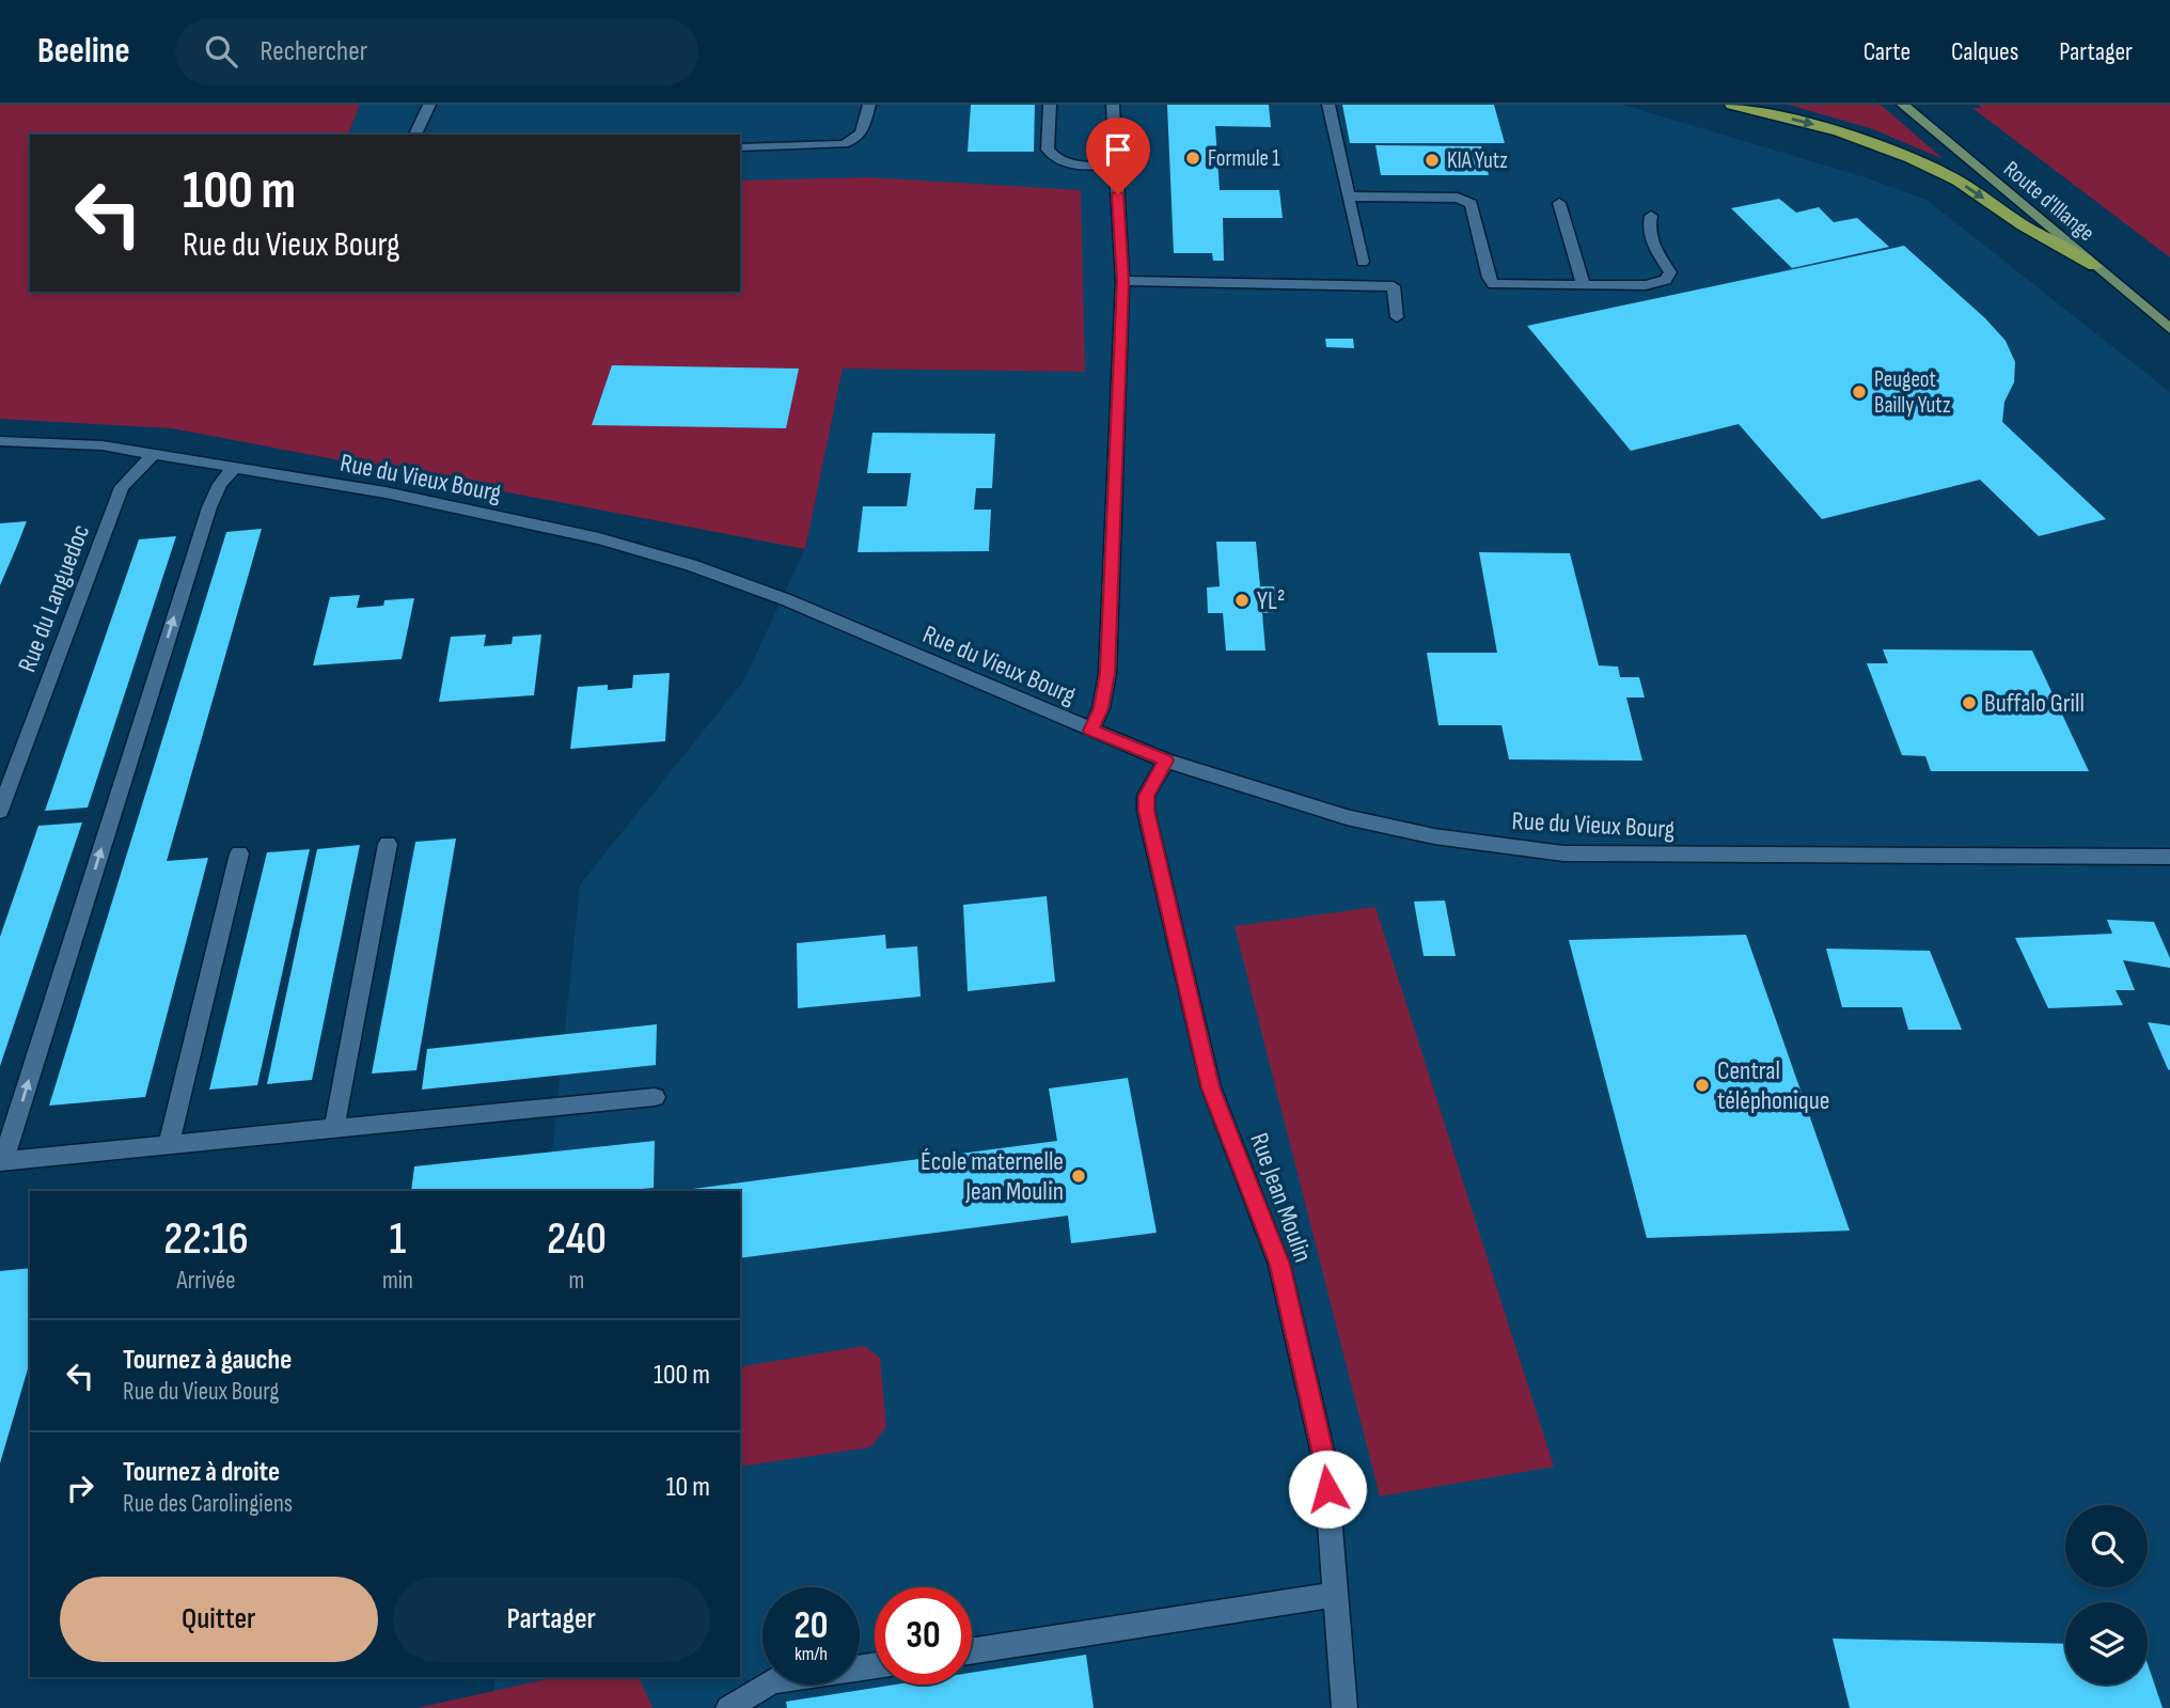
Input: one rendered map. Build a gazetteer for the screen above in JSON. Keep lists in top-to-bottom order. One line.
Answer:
{"streets":{"main road":["Route d'Illange"],"street":["Rue du Vieux Bourg","Rue du Languedoc","Rue Jean Moulin"]},"crossings":[["Rue du Vieux Bourg","Rue du Languedoc"],["Rue du Vieux Bourg","Rue Jean Moulin"]],"places":["Formule 1","KIA Yutz","Peugeot Bailly Yutz","YL²","Buffalo Grill","Central téléphonique","École maternelle Jean Moulin"],"page":{"header":"Beeline","search":"Rechercher","nav":["Carte","Calques","Partager"],"turn":["100 m","Rue du Vieux Bourg"],"eta":["22:16","Arrivée","1","min","240","m"],"list":[{"name":"Tournez à gauche","note":"Rue du Vieux Bourg","value":"100 m"},{"name":"Tournez à droite","note":"Rue des Carolingiens","value":"10 m"}],"buttons":["Quitter","Partager"],"speed":"20 km/h","limit":"30"}}
